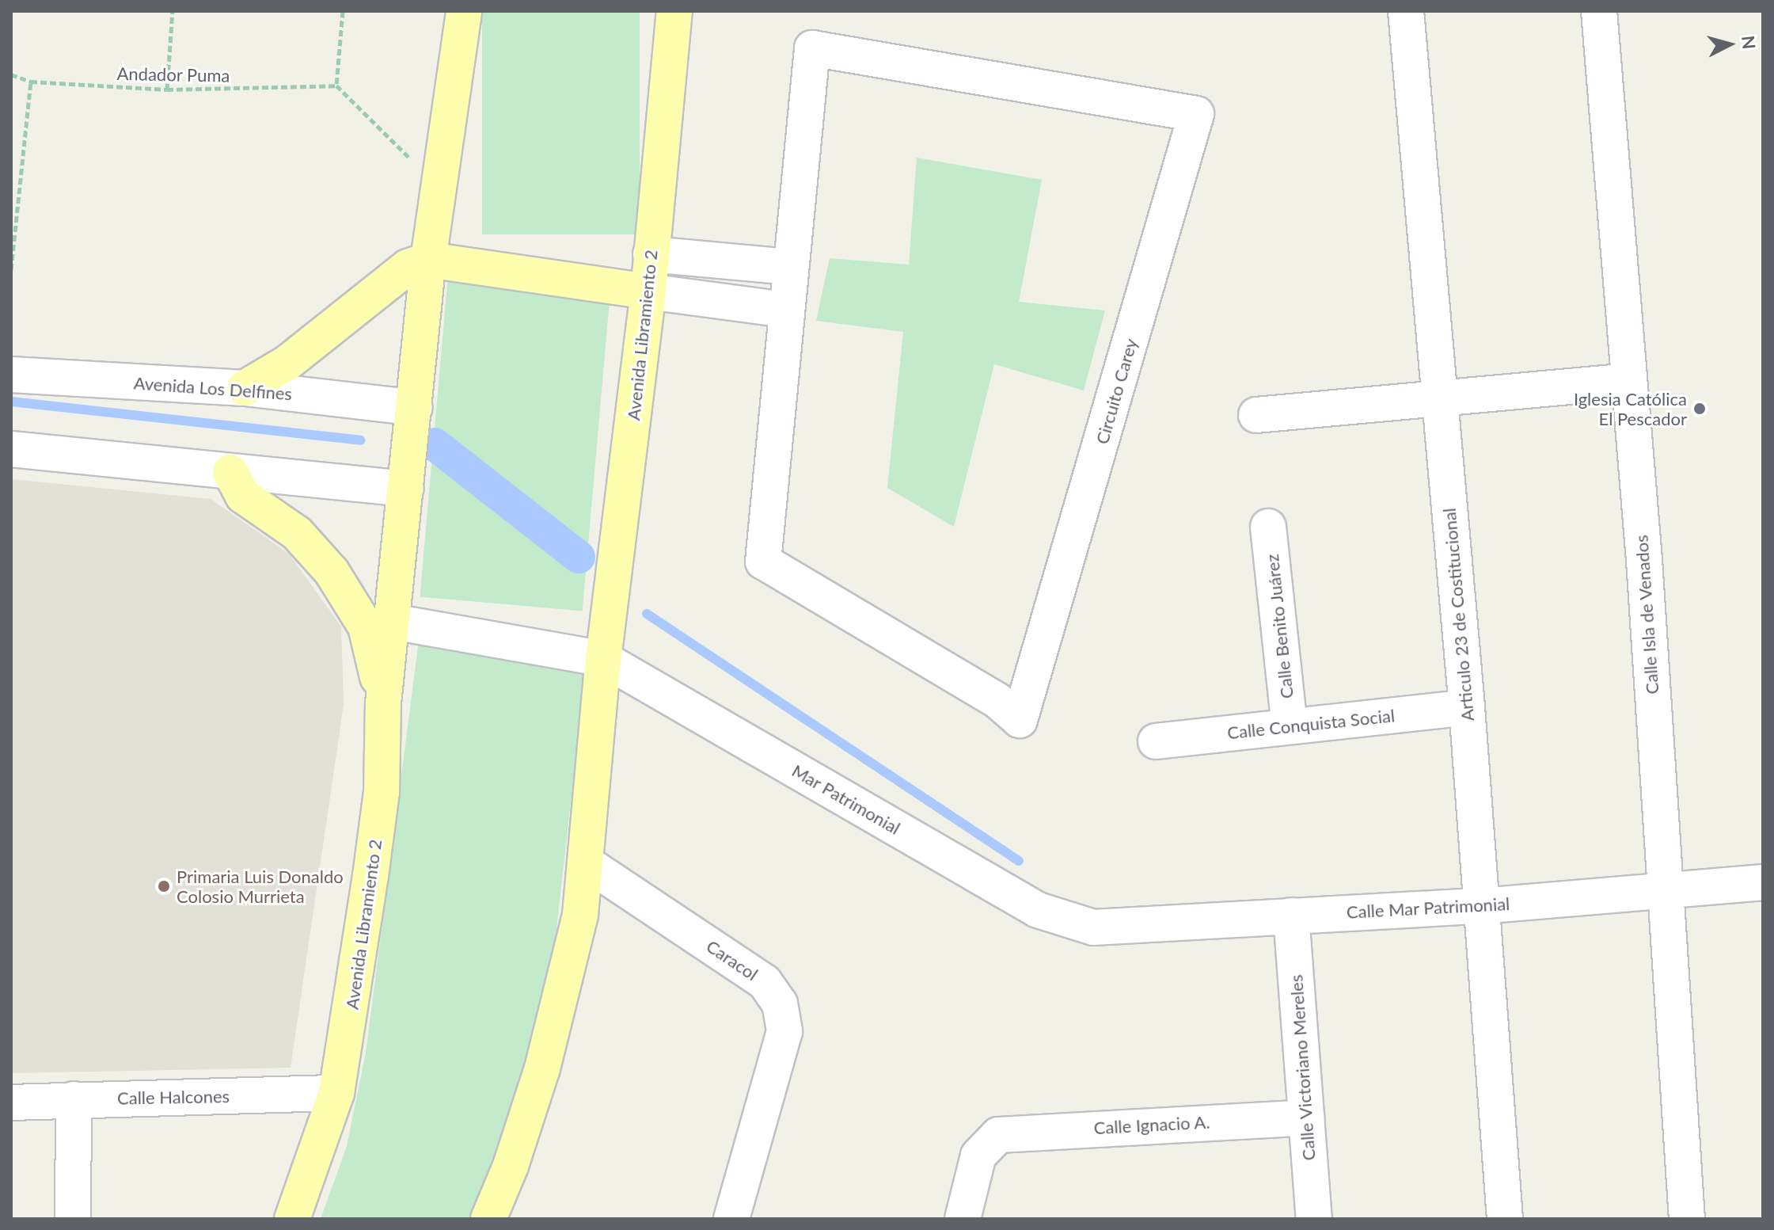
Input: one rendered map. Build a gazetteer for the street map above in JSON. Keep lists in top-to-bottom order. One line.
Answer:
{"streets":{"main road":["Avenida Libramiento 2"],"street":["Avenida Los Delfines","Circuito Carey","Articulo 23 de Costitucional","Calle Isla de Venados","Calle Benito Juárez","Calle Conquista Social","Mar Patrimonial","Calle Mar Patrimonial","Caracol","Calle Victoriano Mereles","Calle Halcones","Calle Ignacio A."],"path":["Andador Puma"]},"crossings":[["Avenida Libramiento 2","Avenida Los Delfines"],["Avenida Libramiento 2","Mar Patrimonial"],["Avenida Libramiento 2","Caracol"],["Avenida Libramiento 2","Calle Halcones"],["Articulo 23 de Costitucional","Calle Conquista Social"],["Articulo 23 de Costitucional","Calle Mar Patrimonial"],["Calle Isla de Venados","Calle Mar Patrimonial"],["Calle Benito Juárez","Calle Conquista Social"],["Mar Patrimonial","Calle Mar Patrimonial"],["Calle Mar Patrimonial","Calle Victoriano Mereles"],["Calle Victoriano Mereles","Calle Ignacio A."]],"places":["Iglesia Católica El Pescador","Primaria Luis Donaldo Colosio Murrieta"],"north":"right"}
